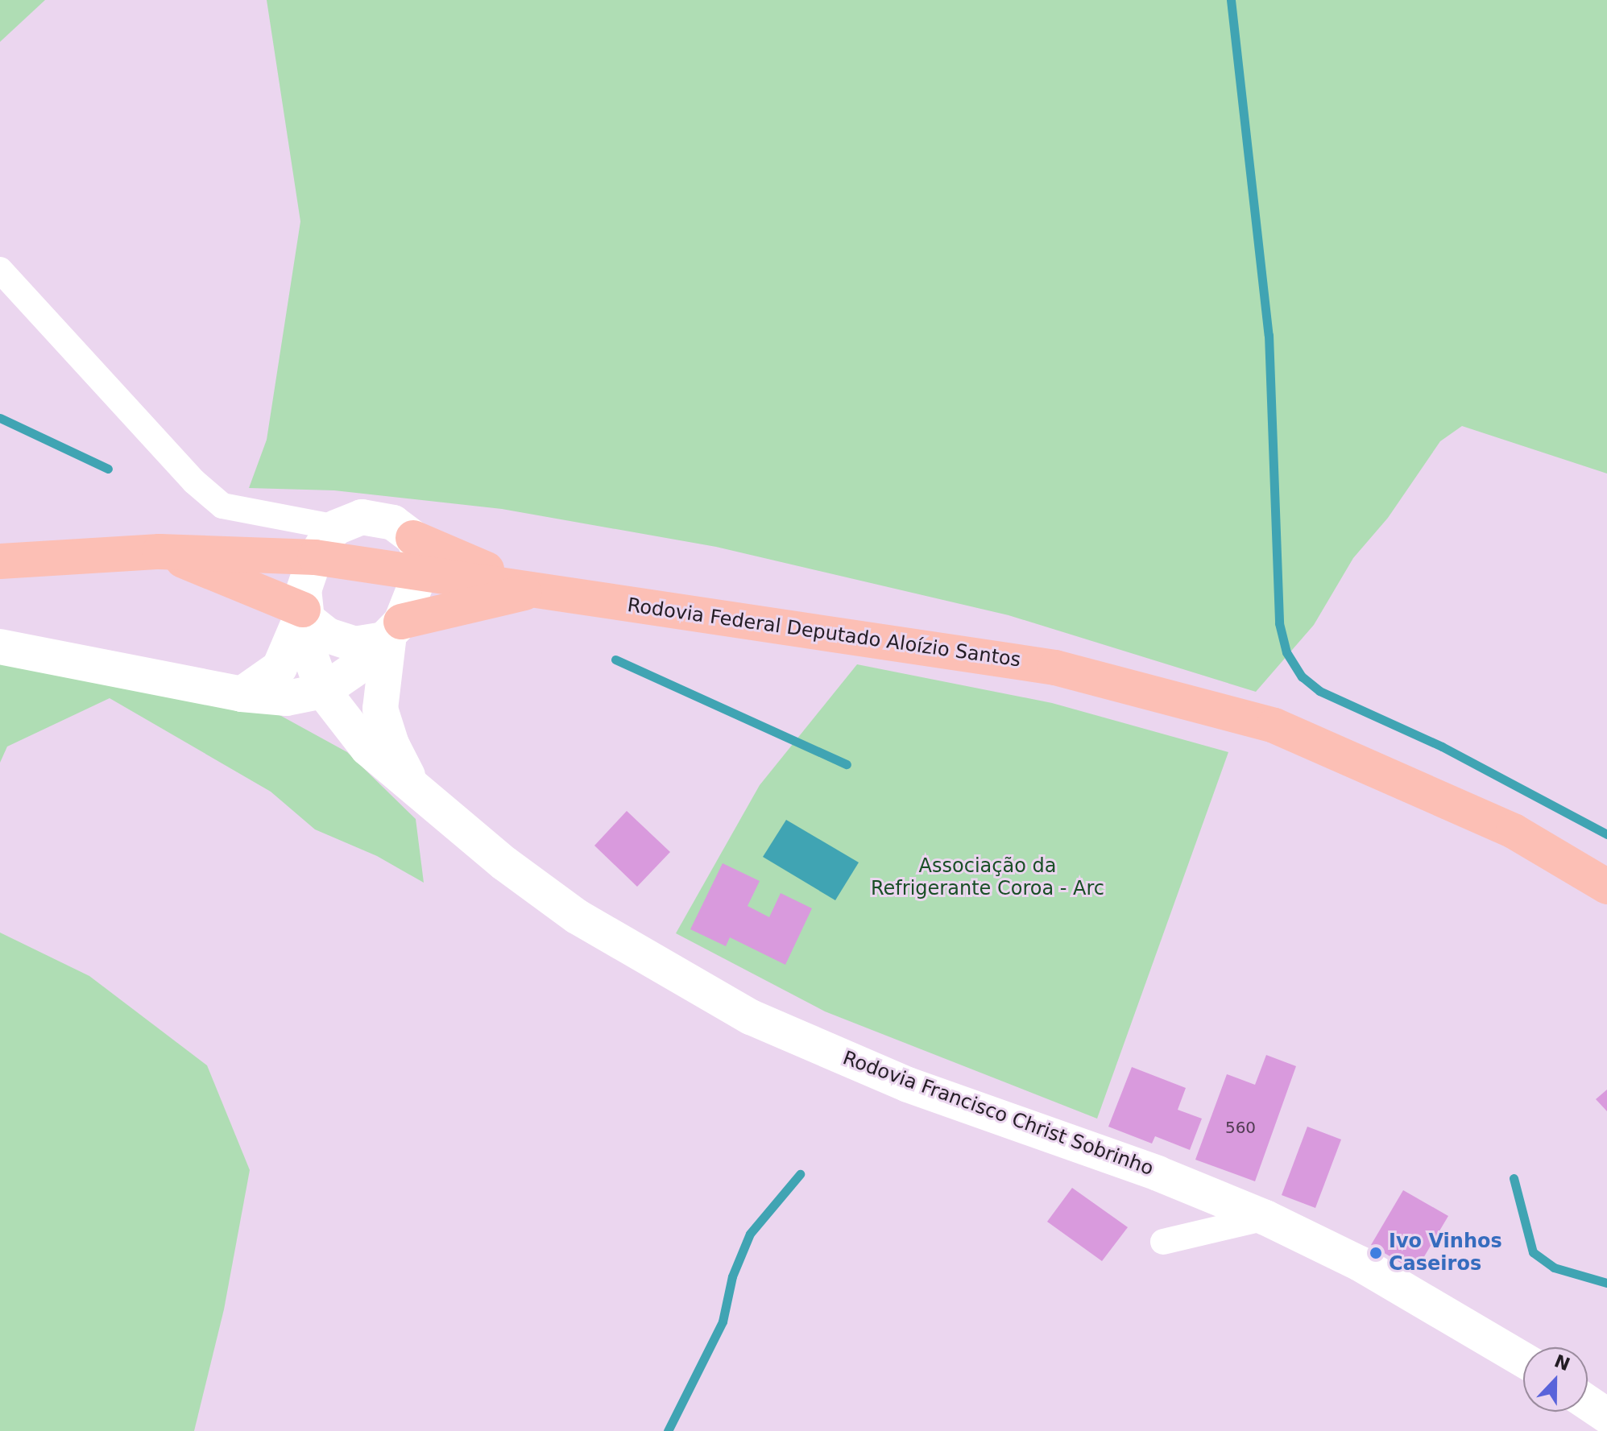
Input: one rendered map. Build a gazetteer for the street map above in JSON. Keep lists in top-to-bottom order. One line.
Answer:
{"streets":{"highway":["Rodovia Federal Deputado Aloízio Santos"],"street":["Rodovia Francisco Christ Sobrinho"]},"parks":["Associação da Refrigerante Coroa - Arc"],"places":["Ivo Vinhos Caseiros"],"house_numbers":["560"],"north":"top"}
